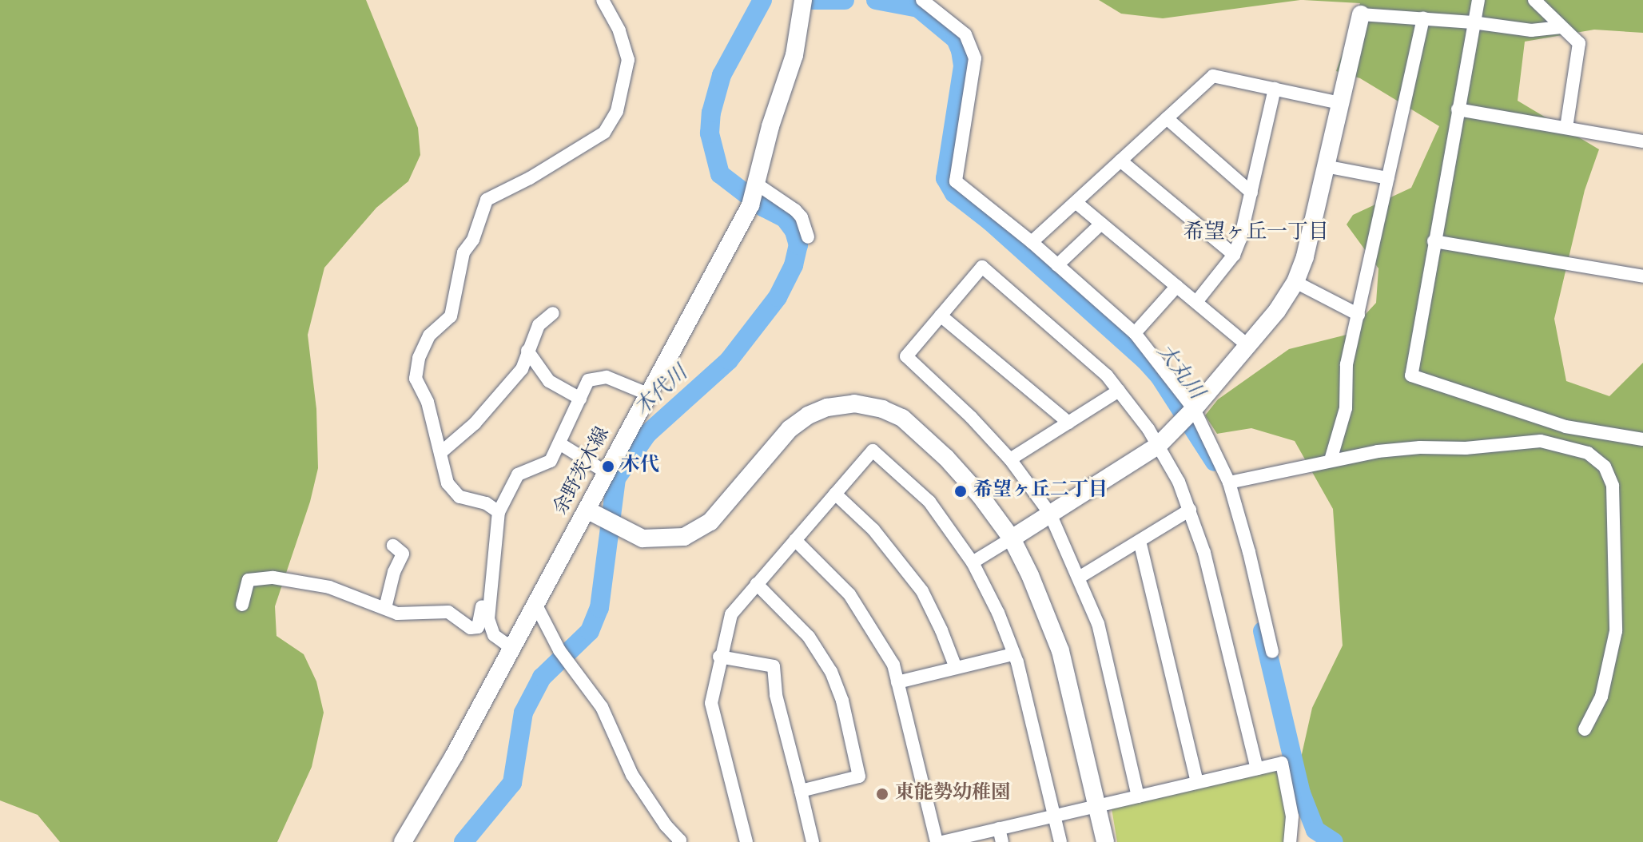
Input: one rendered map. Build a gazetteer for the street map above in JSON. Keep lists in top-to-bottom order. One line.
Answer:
{"streets":{"street":["余野茨木線"]},"districts":["希望ヶ丘一丁目"],"water":["大丸川","木代川"],"places":["木代","希望ヶ丘二丁目","東能勢幼稚園"]}
